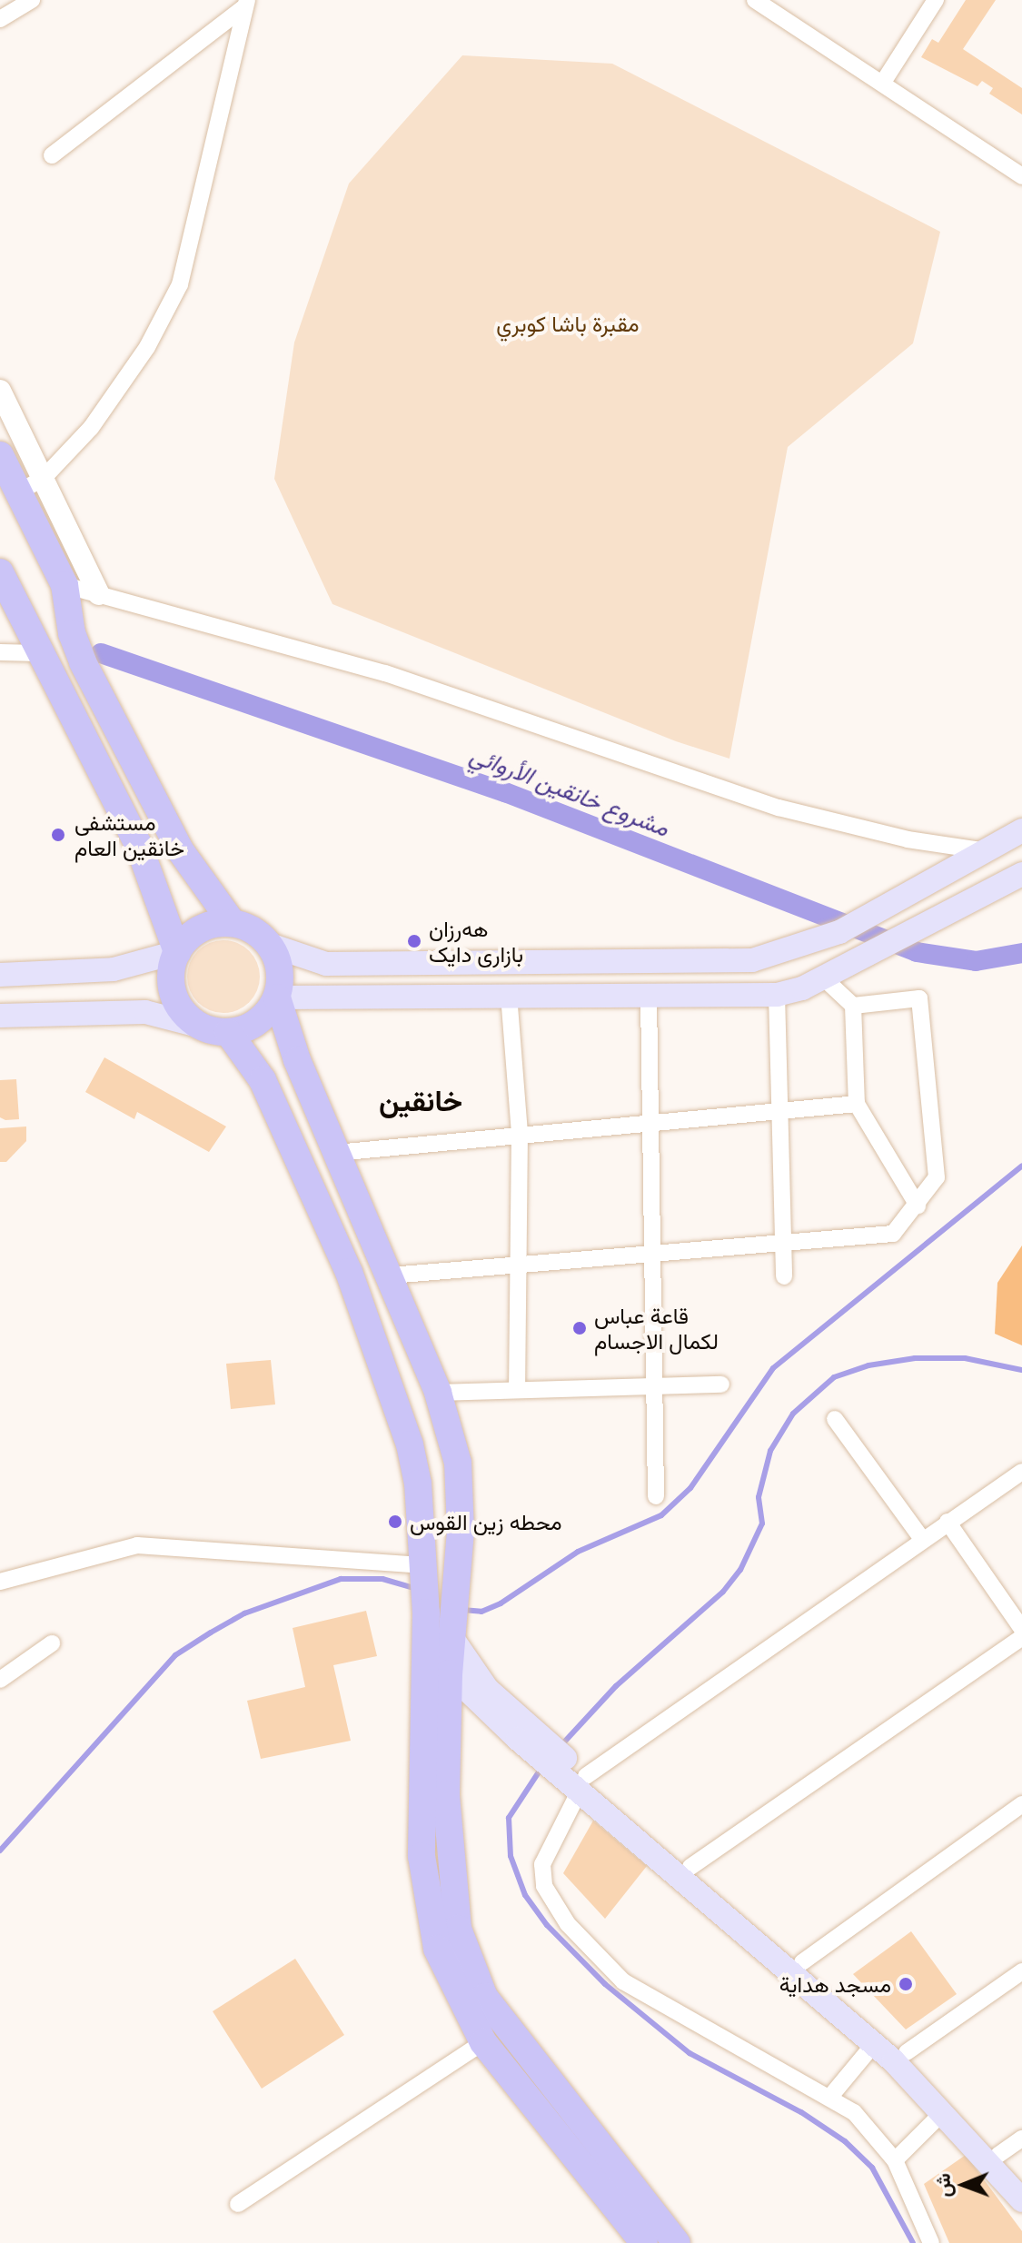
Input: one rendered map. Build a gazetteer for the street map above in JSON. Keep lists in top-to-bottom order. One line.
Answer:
{"districts":["خانقين"],"water":["مشروع خانقين الأروائي"],"parks":["مقبرة باشا كوبري"],"places":["مستشفى خانقين العام","هەرزان بازاری دایک","قاعة عباس لكمال الاجسام","محطه زين القوس","مسجد هداية"],"north":"left"}
